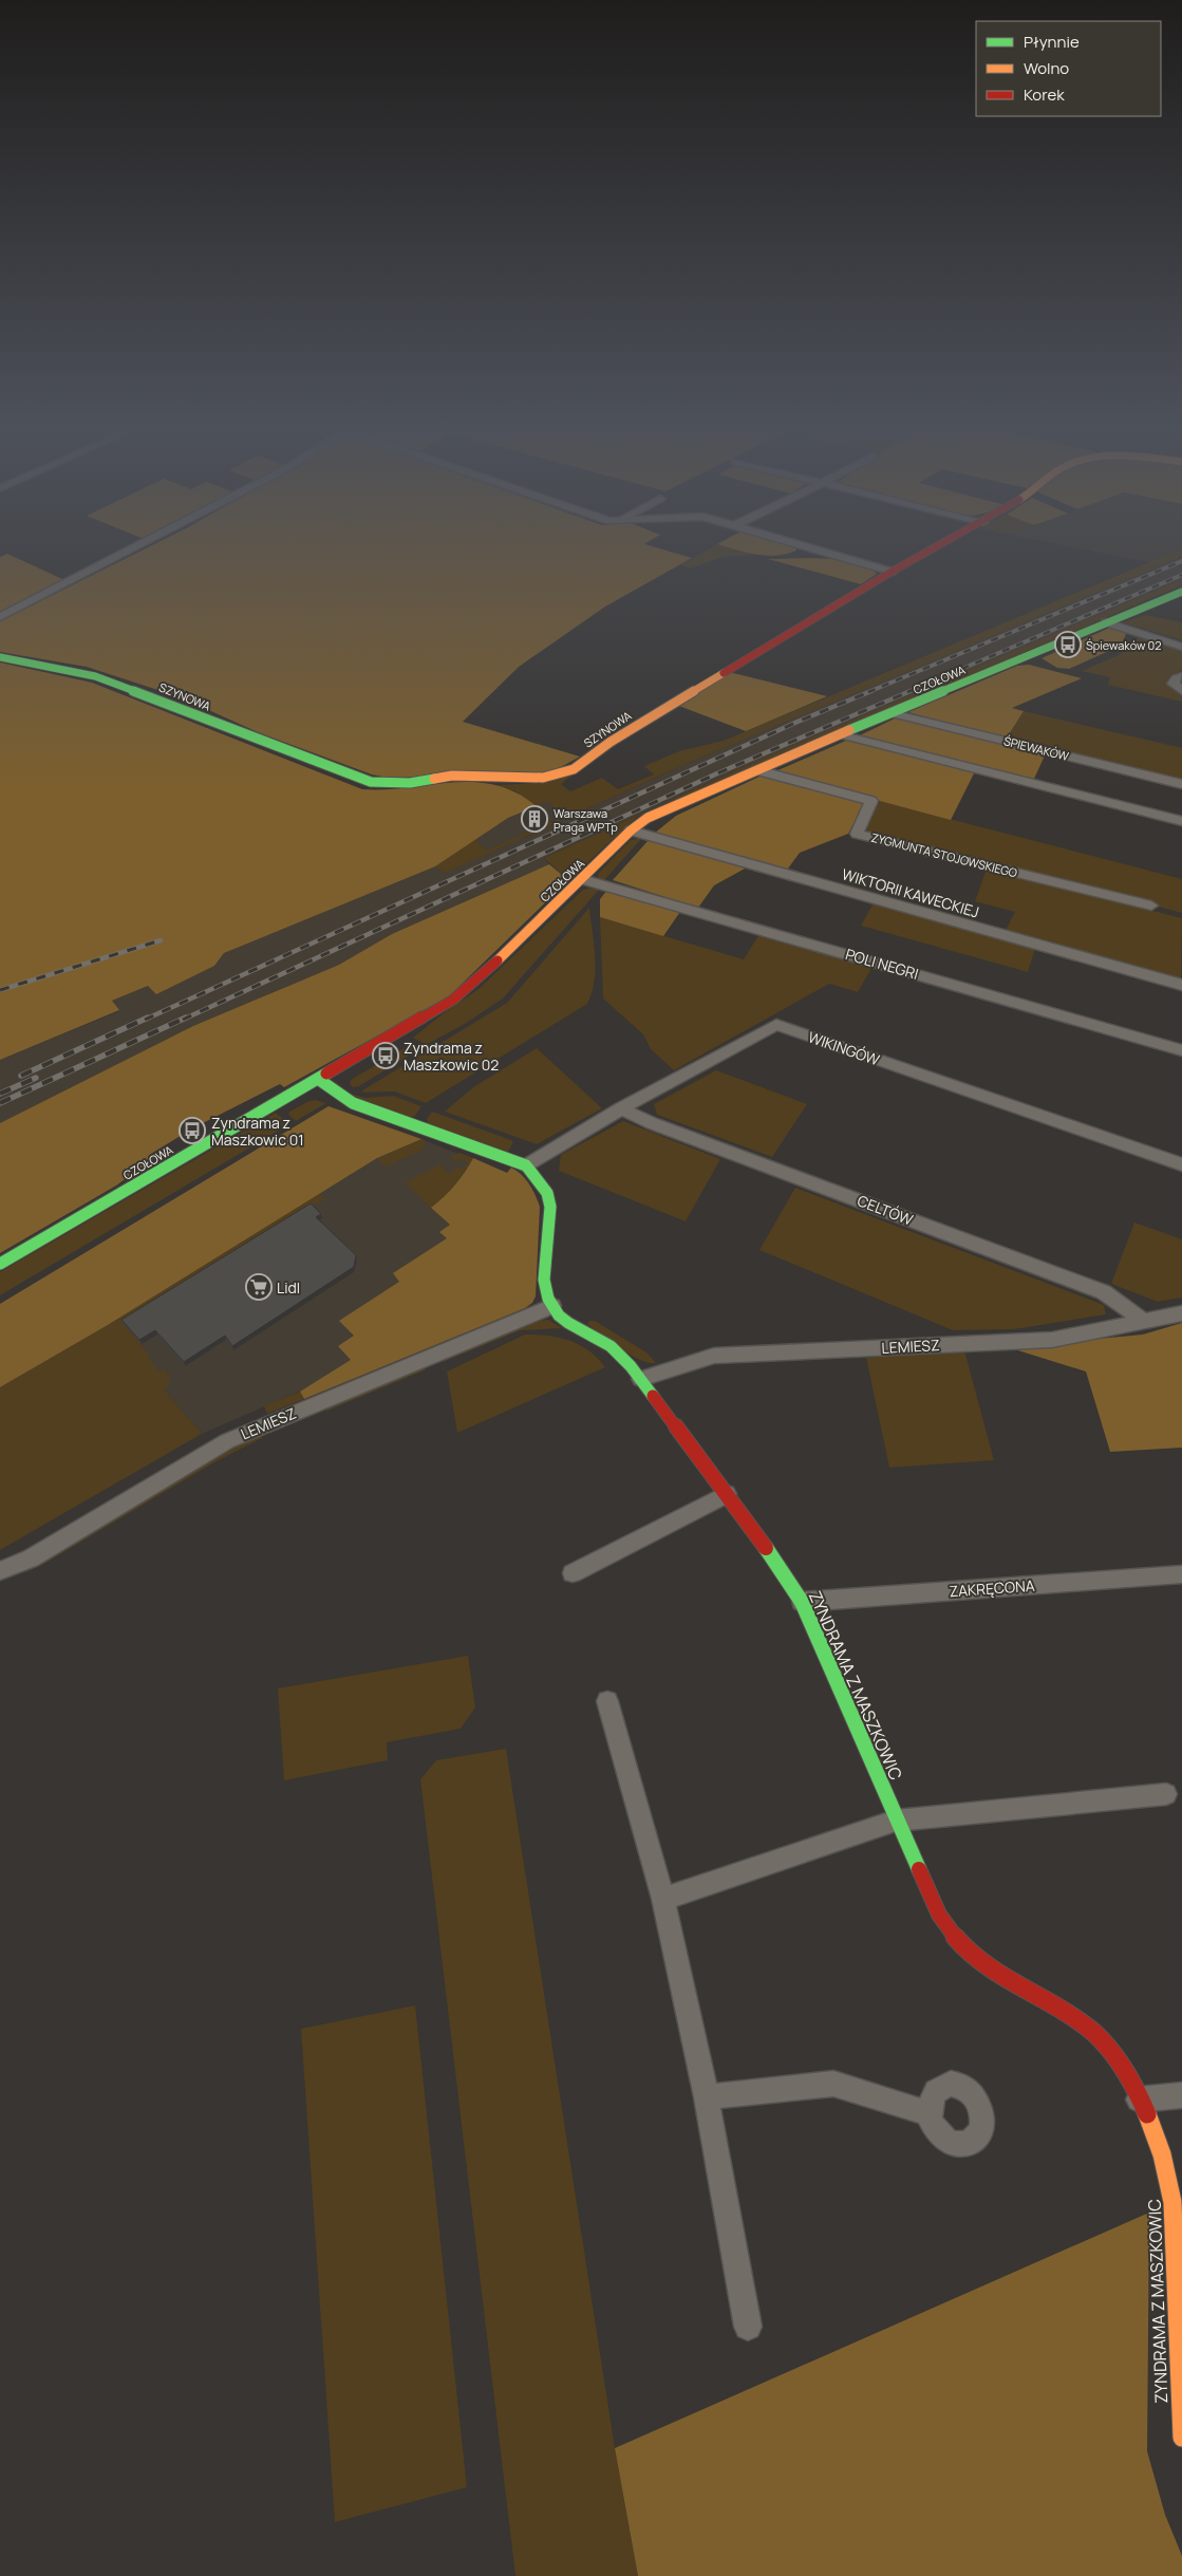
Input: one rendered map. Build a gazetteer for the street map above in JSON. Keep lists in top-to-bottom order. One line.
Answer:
{"streets":{"street":["CZOŁOWA","SZYNOWA","ŚPIEWAKÓW","ZYGMUNTA STOJOWSKIEGO","WIKTORII KAWECKIEJ","POLI NEGRI","WIKINGÓW","CELTÓW","LEMIESZ","ZAKRĘCONA","ZYNDRAMA Z MASZKOWIC"]},"crossings":[["CZOŁOWA","ŚPIEWAKÓW"],["CZOŁOWA","ZYGMUNTA STOJOWSKIEGO"],["CZOŁOWA","WIKTORII KAWECKIEJ"],["CZOŁOWA","POLI NEGRI"],["WIKINGÓW","CELTÓW"],["WIKINGÓW","ZYNDRAMA Z MASZKOWIC"],["CELTÓW","LEMIESZ"],["LEMIESZ","ZYNDRAMA Z MASZKOWIC"],["ZAKRĘCONA","ZYNDRAMA Z MASZKOWIC"]],"places":{"bus stop":["Śpiewaków 02","Zyndrama z Maszkowic 02","Zyndrama z Maszkowic 01"],"building":["Warszawa Praga WPTp"],"supermarket":["Lidl"]},"legend":["Płynnie","Wolno","Korek"]}
